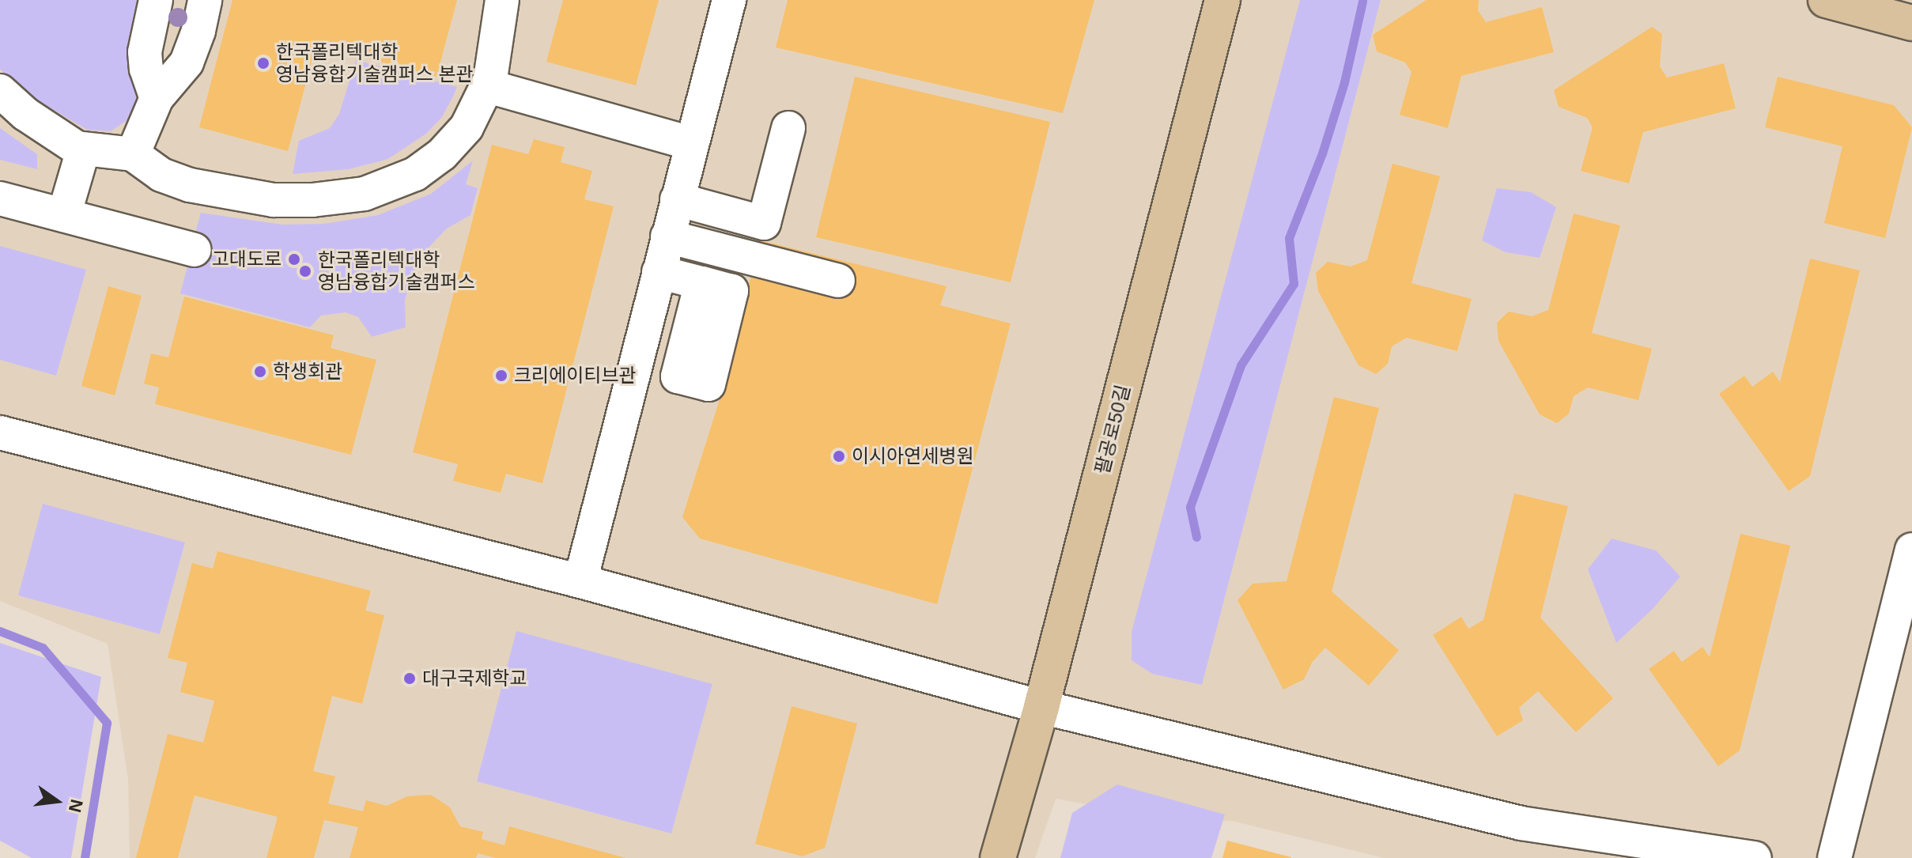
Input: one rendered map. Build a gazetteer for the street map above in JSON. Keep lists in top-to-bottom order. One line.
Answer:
{"streets":{"main road":["팔공로50길"]},"places":["한국폴리텍대학 영남융합기술캠퍼스 본관","고대도로","한국폴리텍대학 영남융합기술캠퍼스","학생회관","크리에이티브관","이시아연세병원","대구국제학교"],"north":"right"}
